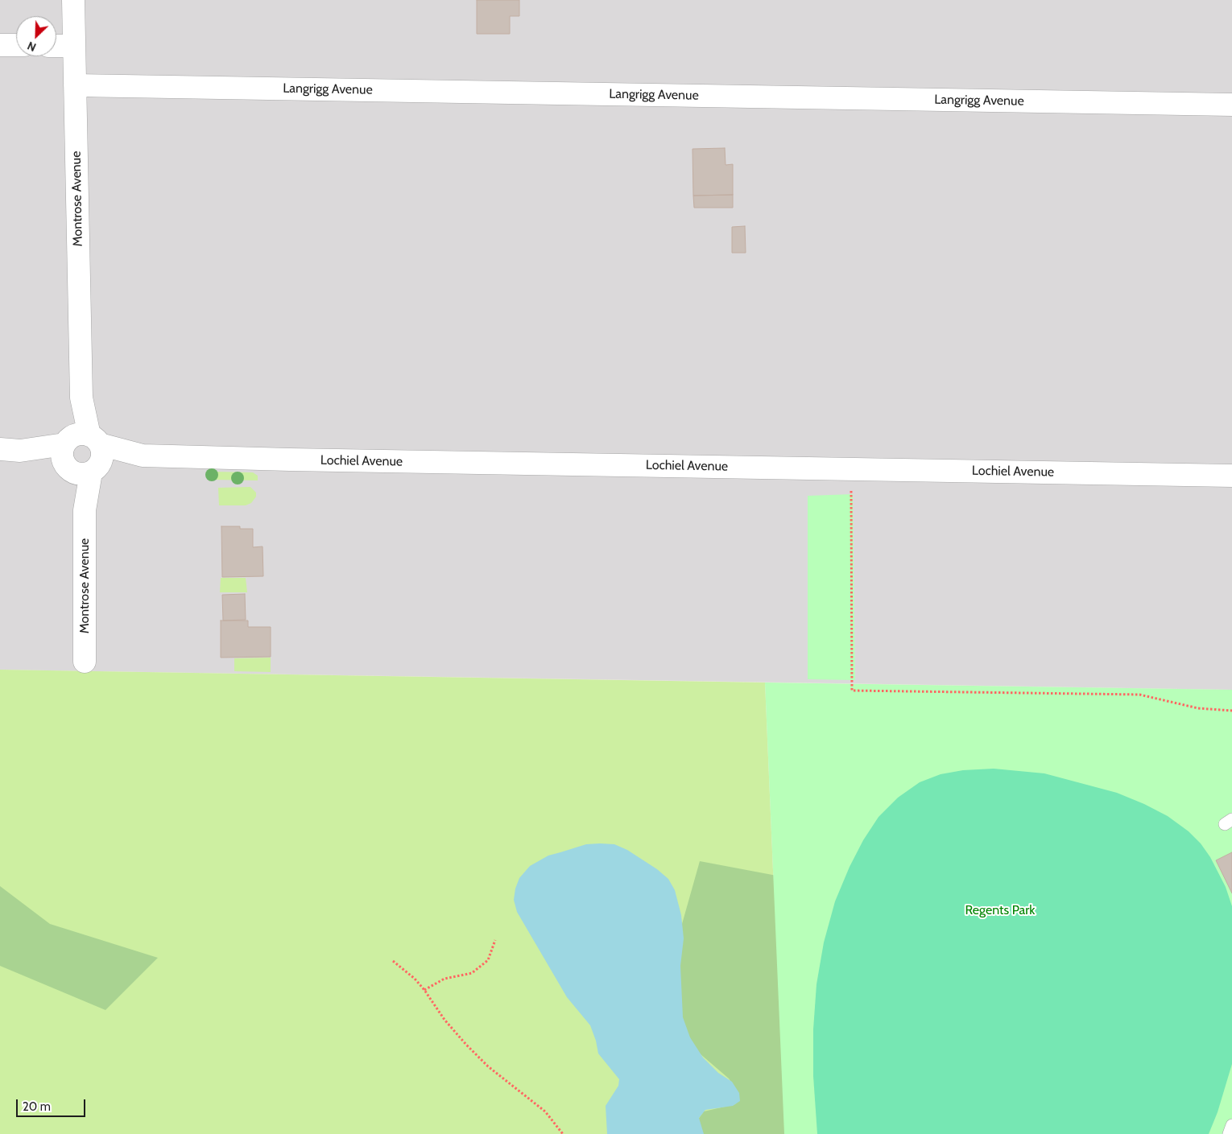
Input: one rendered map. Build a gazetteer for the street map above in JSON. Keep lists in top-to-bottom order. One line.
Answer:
{"streets":{"street":["Langrigg Avenue","Montrose Avenue","Lochiel Avenue"]},"crossings":[["Langrigg Avenue","Montrose Avenue"],["Montrose Avenue","Lochiel Avenue"]],"parks":["Regents Park"],"scale_bar":"20 m","north":"bottom left"}
